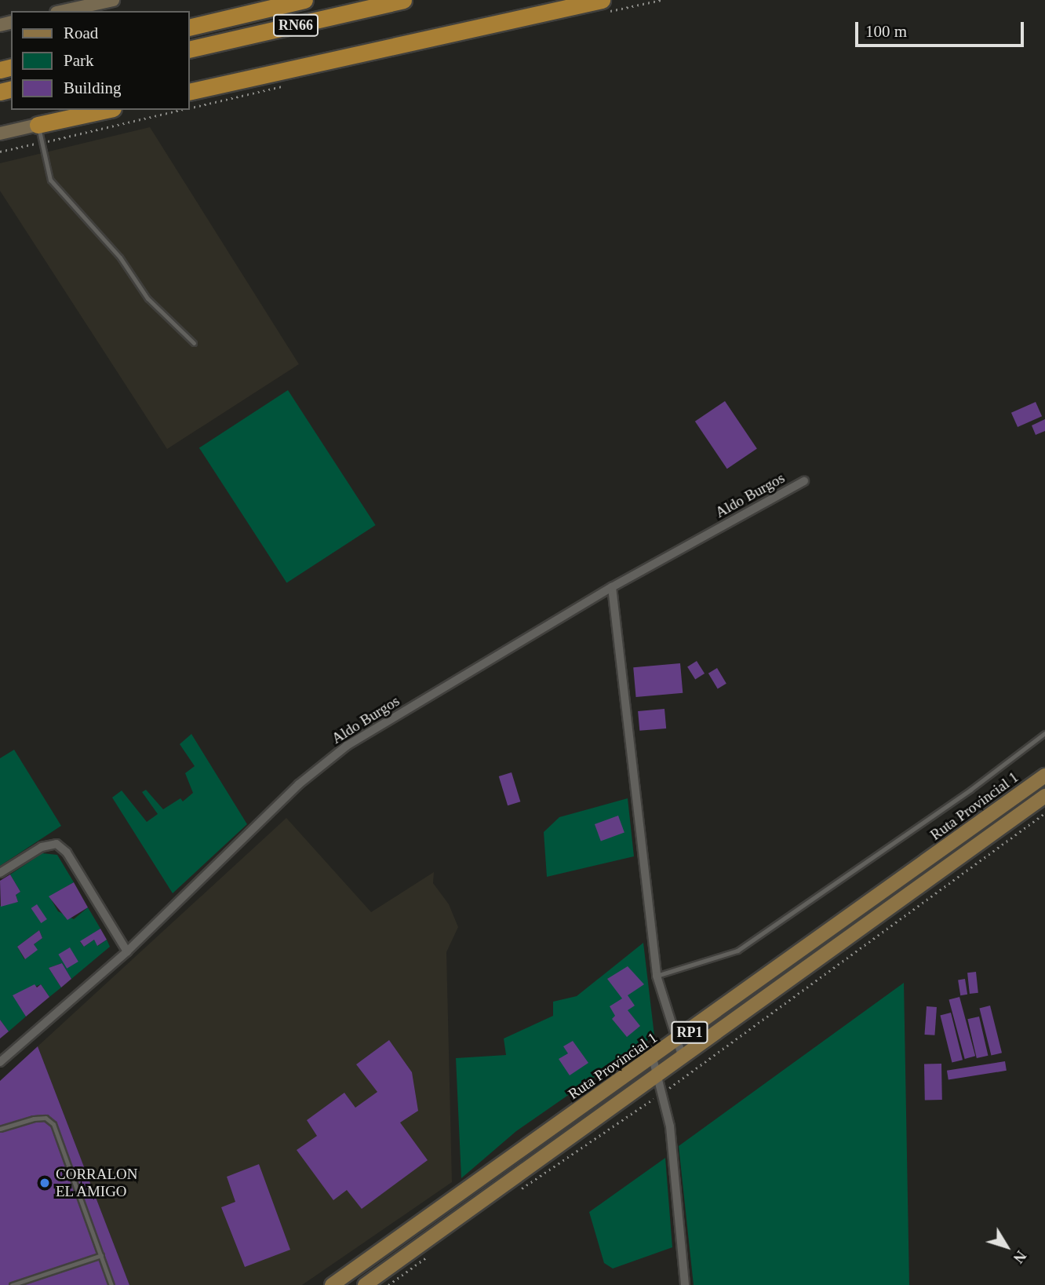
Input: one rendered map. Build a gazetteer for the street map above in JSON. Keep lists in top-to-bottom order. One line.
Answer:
{"streets":{"highway":["RN66"],"main road":["Ruta Provincial 1","RP1"],"street":["Aldo Burgos"]},"places":["CORRALON EL AMIGO"],"legend":["Road","Park","Building"],"scale_bar":"100 m","north":"bottom right"}
